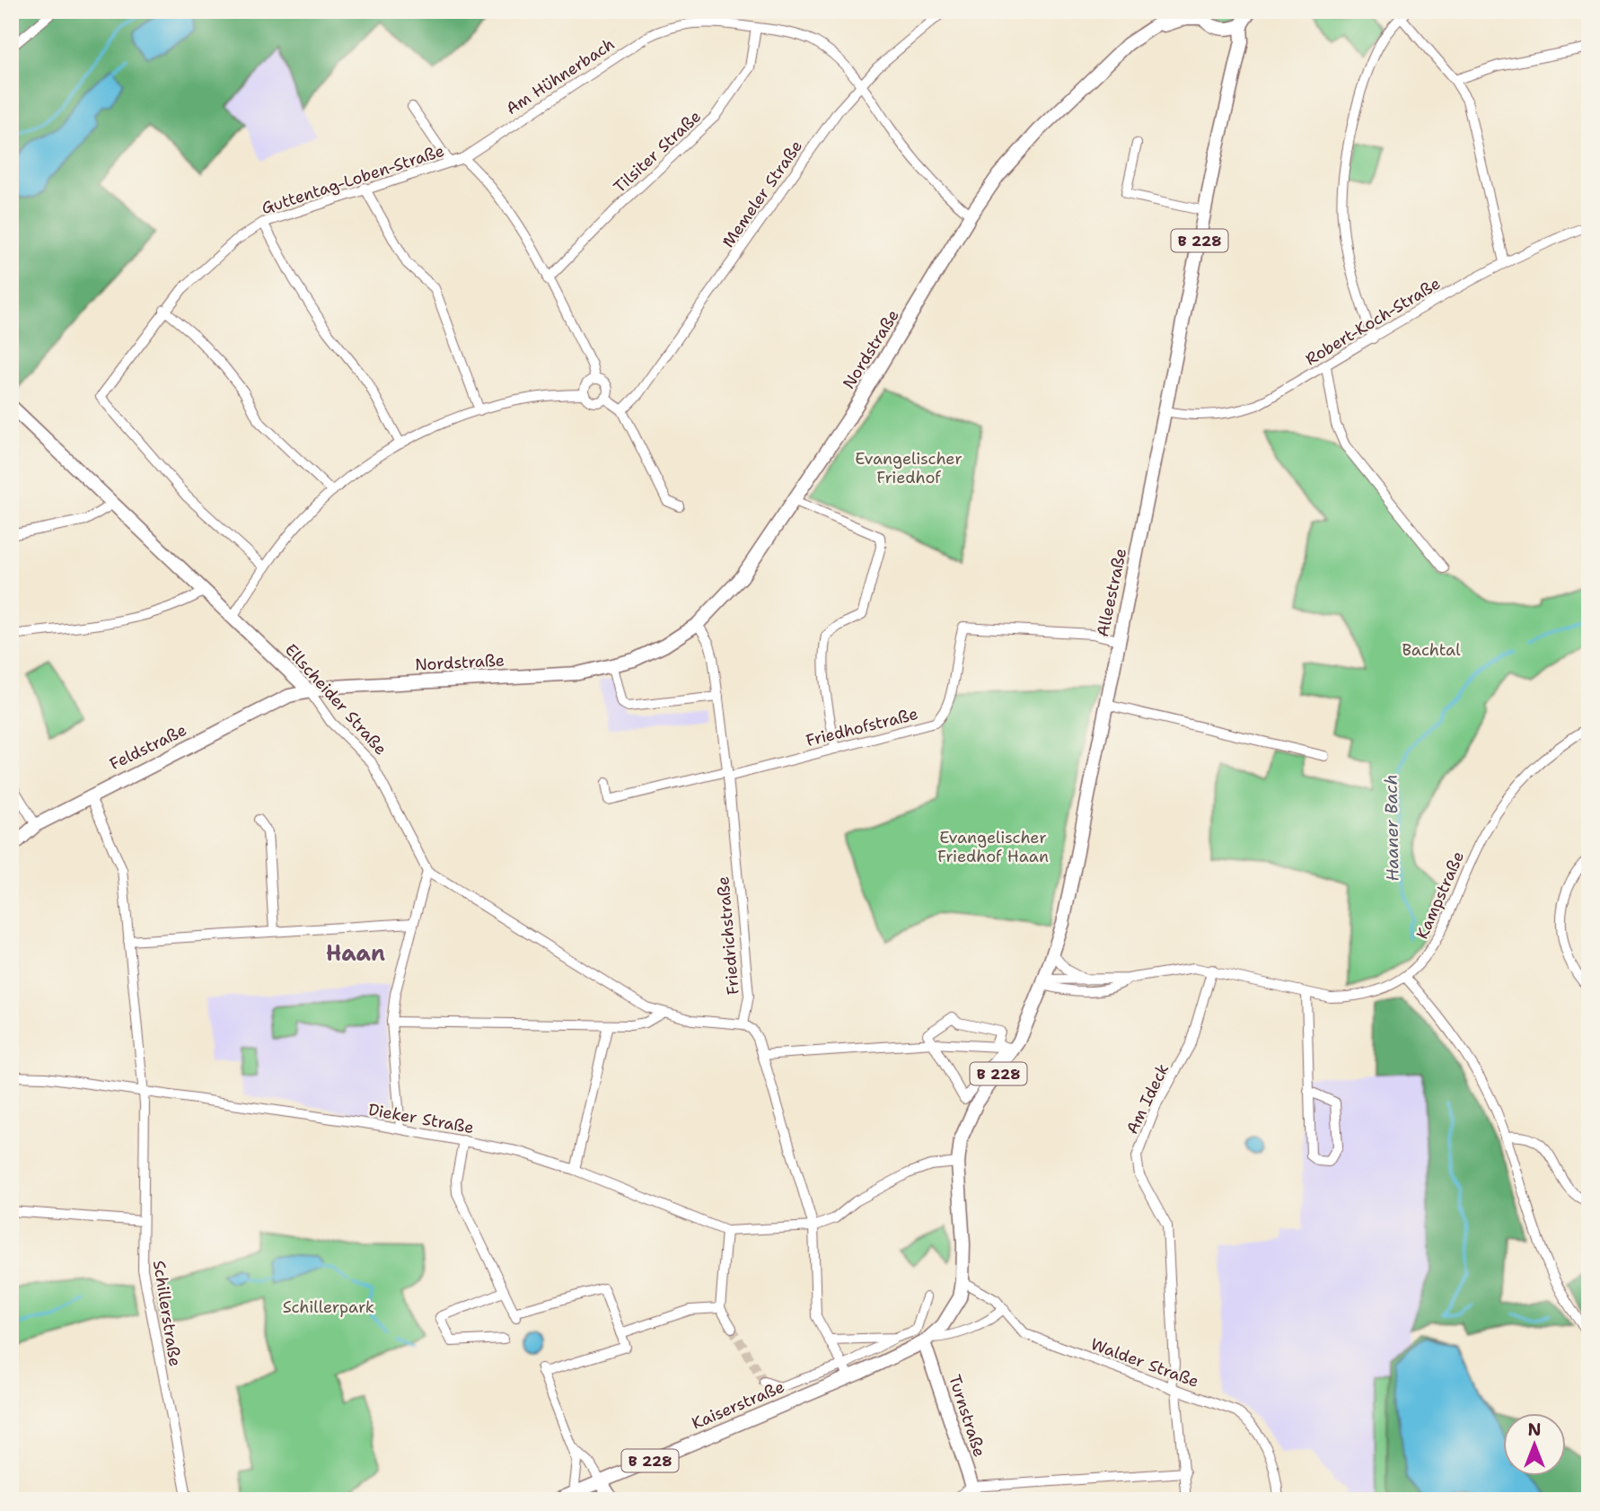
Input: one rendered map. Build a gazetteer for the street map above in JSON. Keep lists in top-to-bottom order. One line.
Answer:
{"streets":{"main road":["B 228","Nordstraße","Alleestraße","Ellscheider Straße","Feldstraße","Kaiserstraße","Turnstraße"],"street":["Am Hühnerbach","Tilsiter Straße","Guttentag-Loben-Straße","Memeler Straße","Robert-Koch-Straße","Friedhofstraße","Kampstraße","Friedrichstraße","Am Ideck","Dieker Straße","Schillerstraße","Walder Straße"]},"crossings":[["Am Hühnerbach","Tilsiter Straße"],["Am Hühnerbach","Guttentag-Loben-Straße"],["Am Hühnerbach","Memeler Straße"],["Am Hühnerbach","Nordstraße"],["B 228","Alleestraße"],["Robert-Koch-Straße","Alleestraße"],["Nordstraße","Ellscheider Straße"],["Nordstraße","Feldstraße"],["Nordstraße","Friedrichstraße"],["Alleestraße","Friedhofstraße"],["Alleestraße","Kampstraße"],["Alleestraße","Kaiserstraße"],["Ellscheider Straße","Feldstraße"],["Friedhofstraße","Friedrichstraße"],["Feldstraße","Schillerstraße"],["Kampstraße","Am Ideck"],["Kampstraße","Kaiserstraße"],["Am Ideck","Walder Straße"],["Dieker Straße","Schillerstraße"],["Walder Straße","Kaiserstraße"],["Kaiserstraße","Turnstraße"]],"districts":["Haan"],"water":["Haaner Bach"],"parks":["Evangelischer Friedhof","Bachtal","Evangelischer Friedhof Haan","Schillerpark"],"north":"top"}
